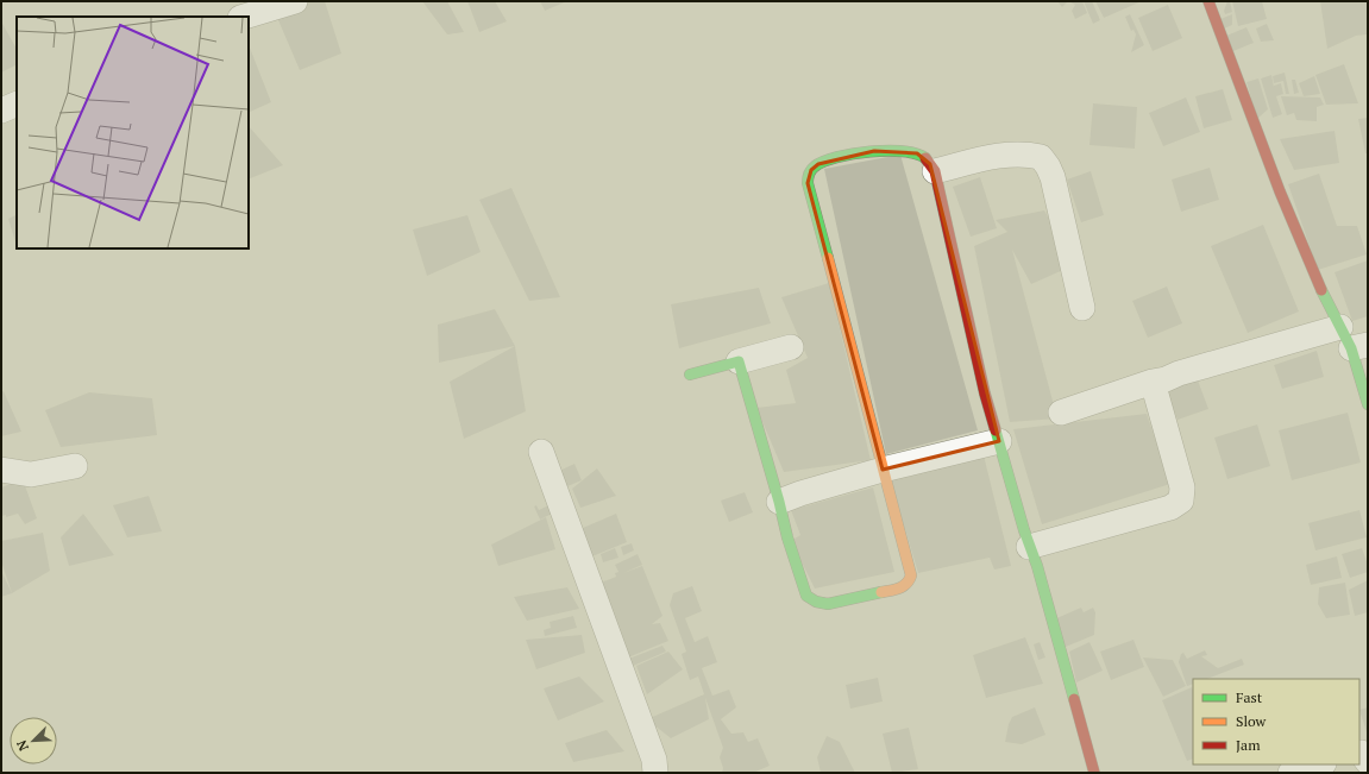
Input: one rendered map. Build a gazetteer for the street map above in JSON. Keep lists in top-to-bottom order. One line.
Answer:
{"legend":["Fast","Slow","Jam"],"north":"bottom left"}
